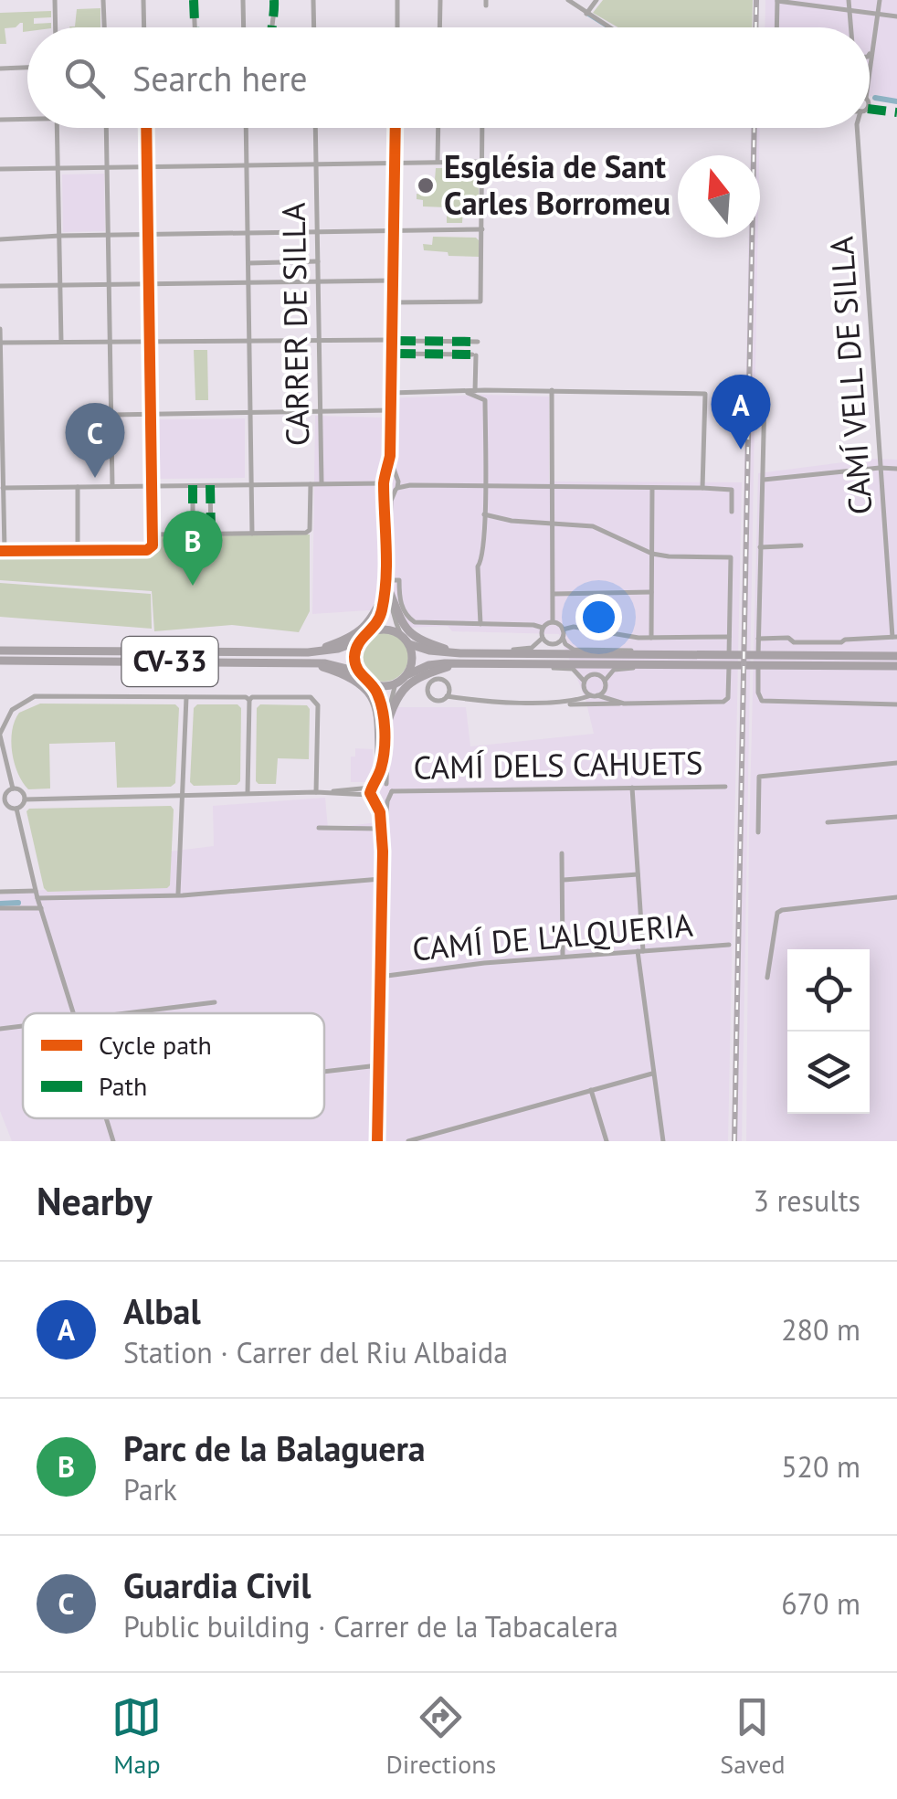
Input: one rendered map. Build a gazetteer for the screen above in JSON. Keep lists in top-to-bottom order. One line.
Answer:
{"streets":{"highway":["CV-33"],"street":["CARRER DE SILLA","CAMÍ VELL DE SILLA","CAMÍ DELS CAHUETS","CAMÍ DE L'ALQUERIA"]},"places":["Església de Sant Carles Borromeu"],"legend":["Cycle path","Path"],"north":"top","page":{"search":"Search here","pins":["A","C","B"],"heading":["Nearby","3 results"],"list":[{"mark":"A","name":"Albal","note":"Station · Carrer del Riu Albaida","value":"280 m"},{"mark":"B","name":"Parc de la Balaguera","note":"Park","value":"520 m"},{"mark":"C","name":"Guardia Civil","note":"Public building · Carrer de la Tabacalera","value":"670 m"}],"nav":["Map","Directions","Saved"]}}
